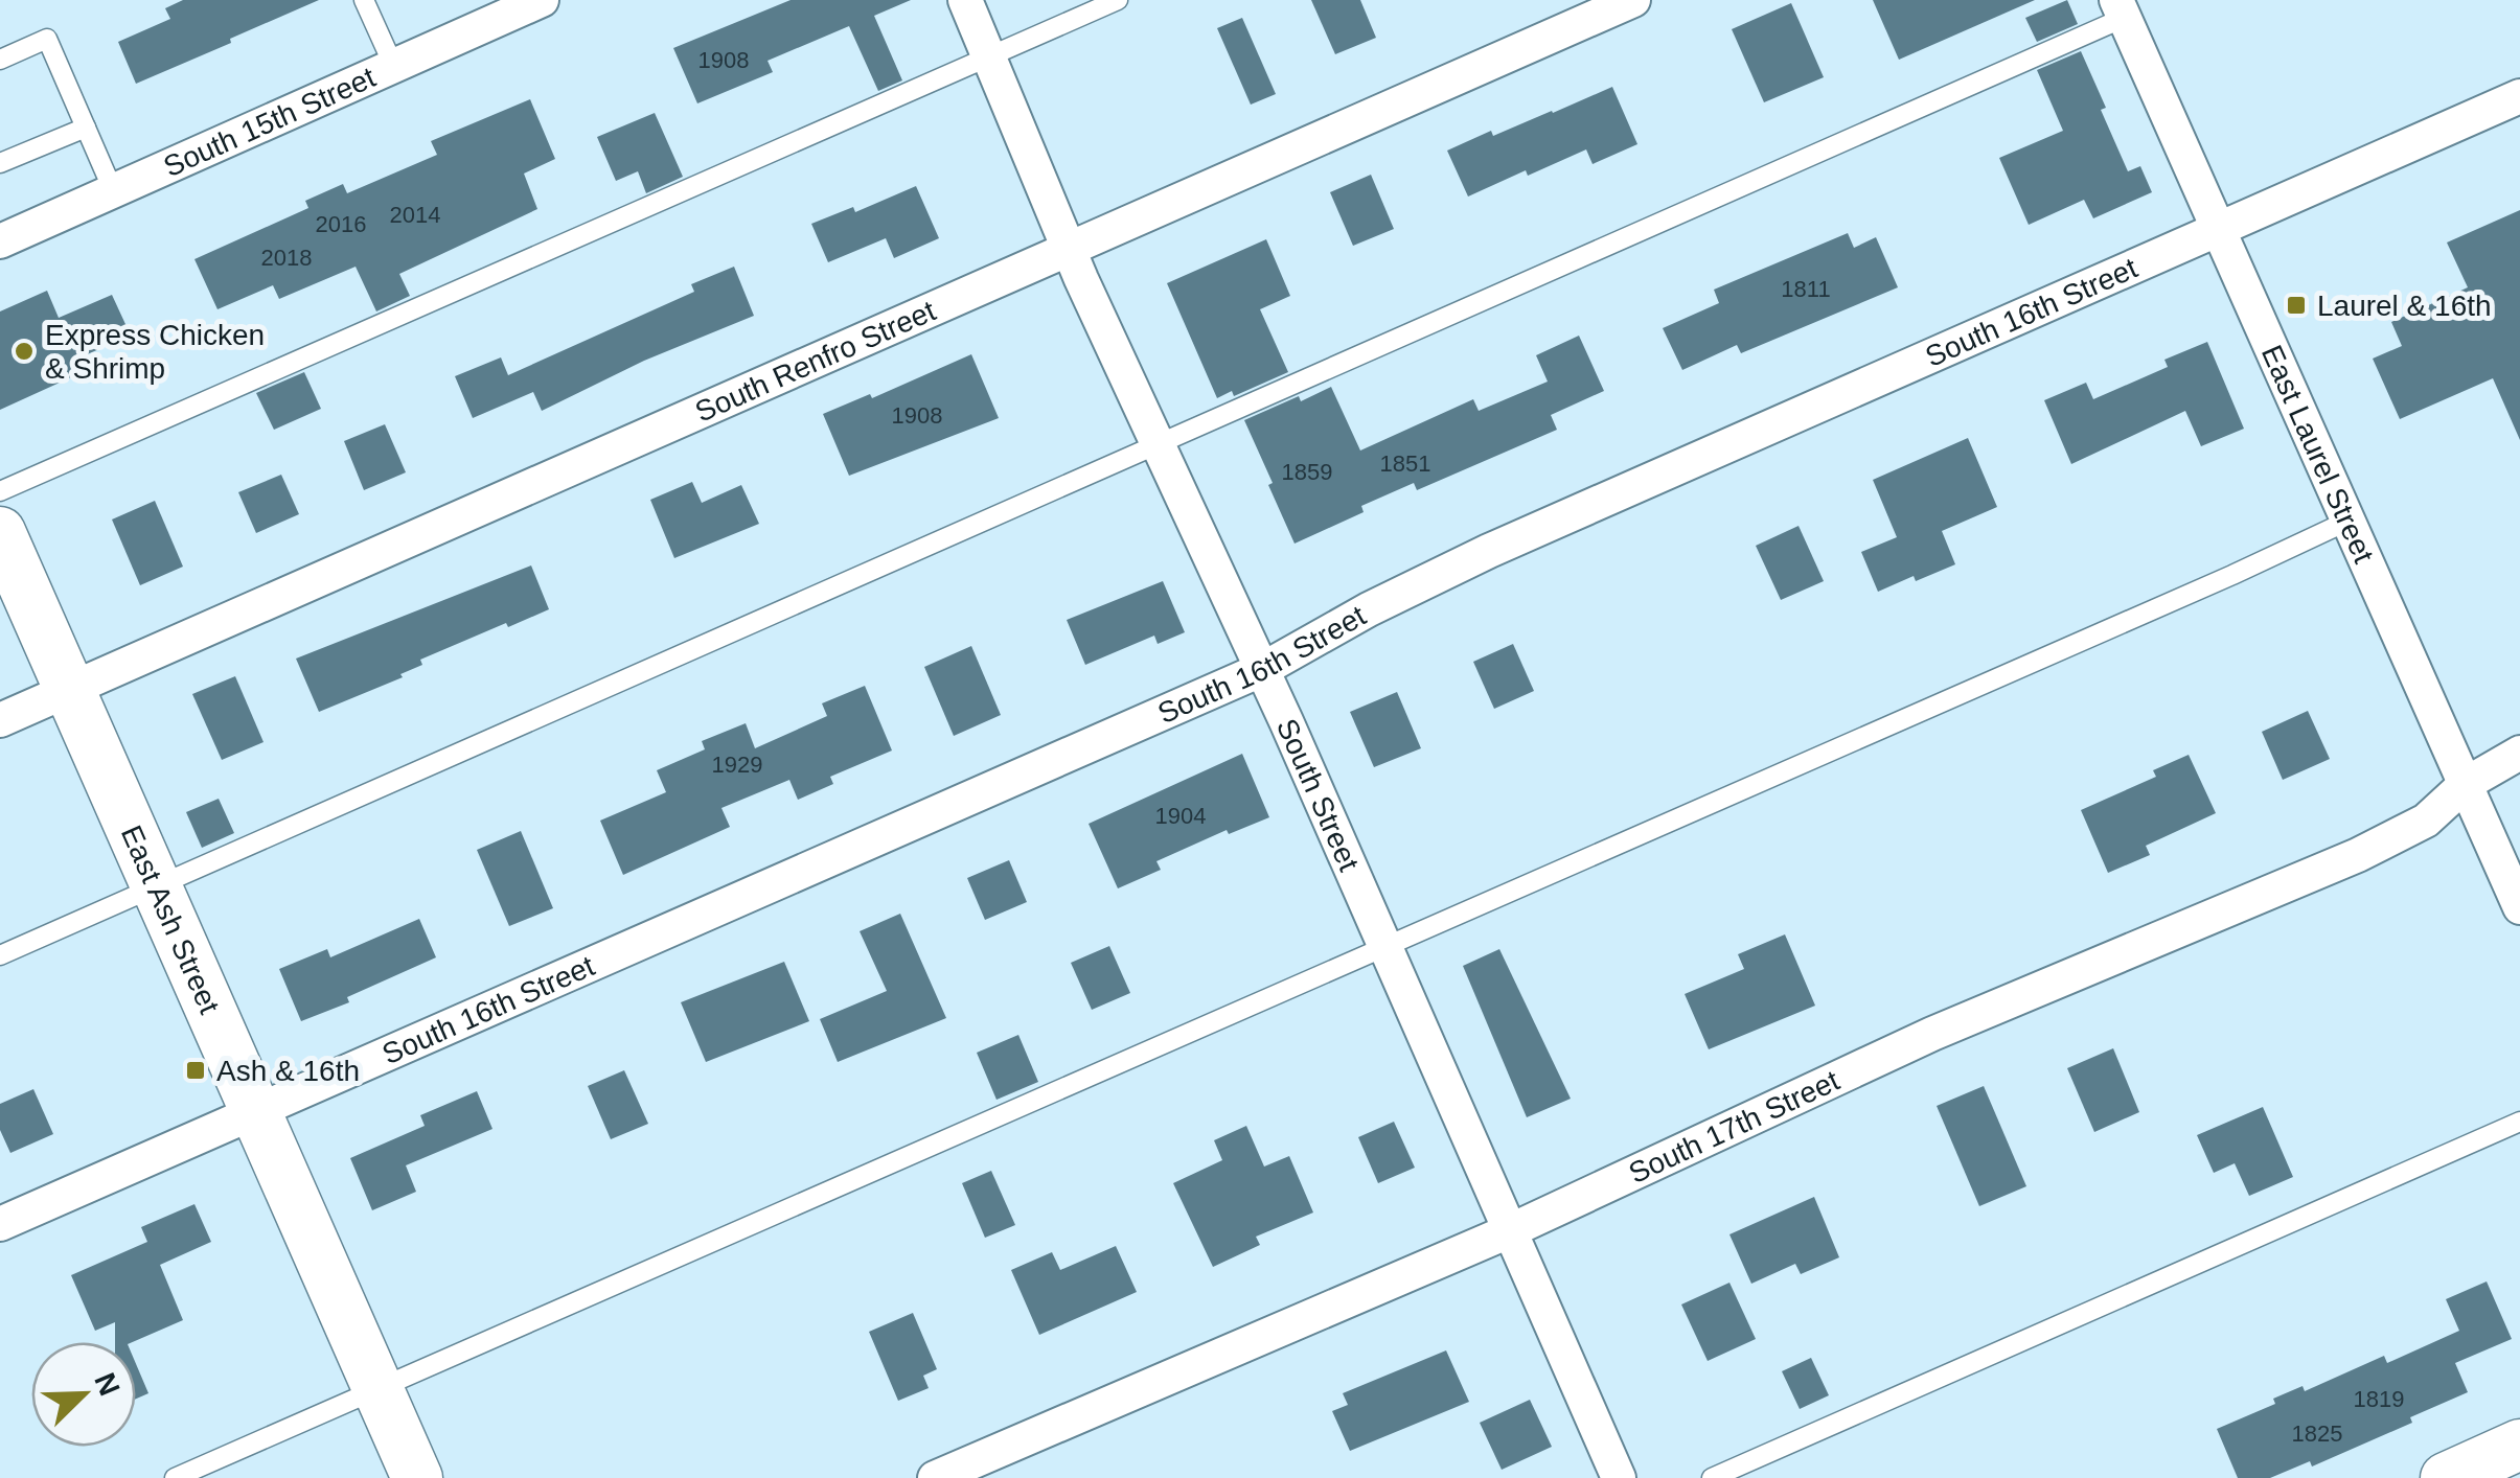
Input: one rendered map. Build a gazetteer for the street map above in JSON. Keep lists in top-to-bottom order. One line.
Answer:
{"streets":{"street":["South 15th Street","South 16th Street","South Renfro Street","East Laurel Street","South Street","East Ash Street","South 17th Street"]},"crossings":[["South 16th Street","East Laurel Street"],["South 16th Street","South Street"],["South 16th Street","East Ash Street"],["South Renfro Street","South Street"],["South Renfro Street","East Ash Street"],["East Laurel Street","South 17th Street"],["South Street","South 17th Street"]],"places":{"transit":["Laurel & 16th","Ash & 16th"],"other":["Express Chicken & Shrimp"]},"house_numbers":["1908","2014","2016","2018","1811","1908","1851","1859","1929","1904","1819","1825"],"north":"top right"}
